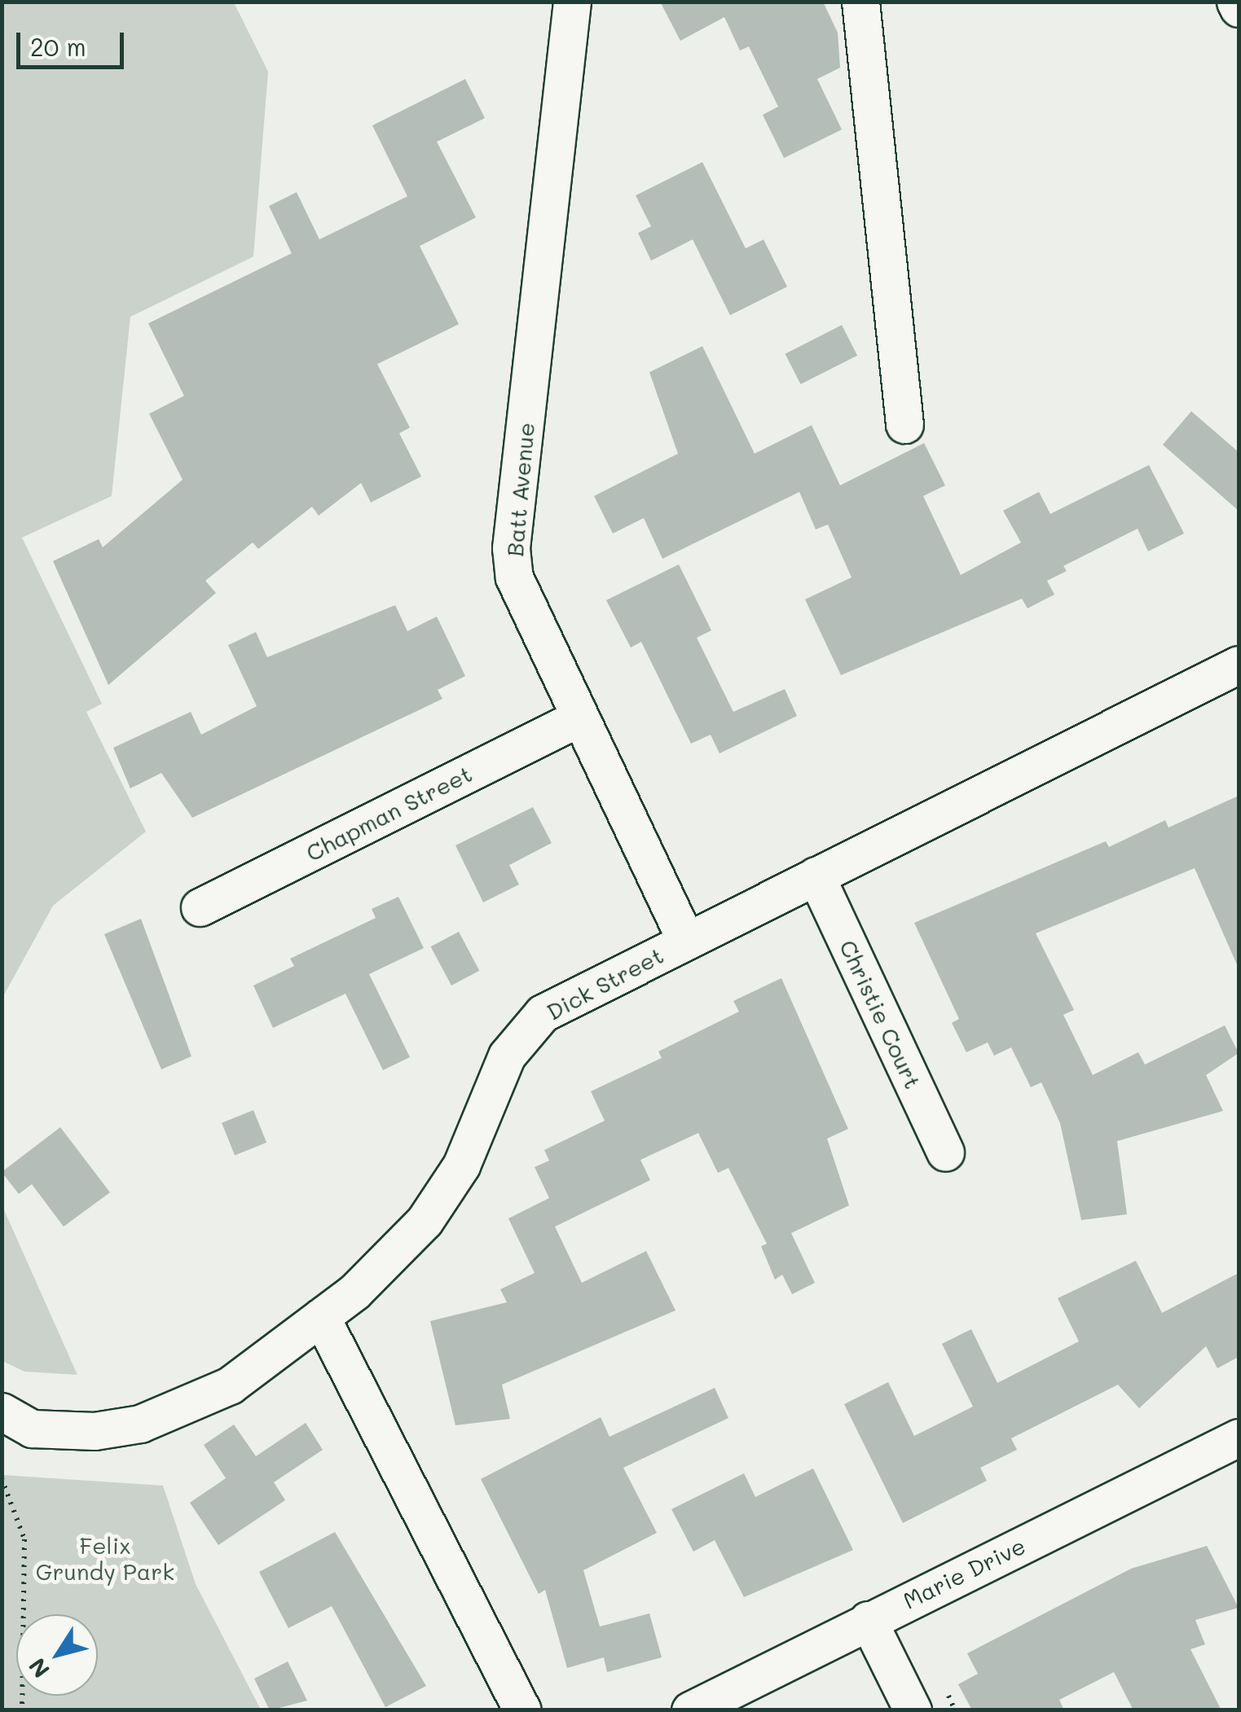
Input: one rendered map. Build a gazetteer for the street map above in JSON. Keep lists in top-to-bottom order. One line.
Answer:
{"streets":{"street":["Batt Avenue","Chapman Street","Dick Street","Christie Court","Marie Drive"]},"crossings":[["Batt Avenue","Chapman Street"],["Batt Avenue","Dick Street"],["Dick Street","Christie Court"]],"parks":["Felix Grundy Park"],"scale_bar":"20 m","north":"bottom left"}
